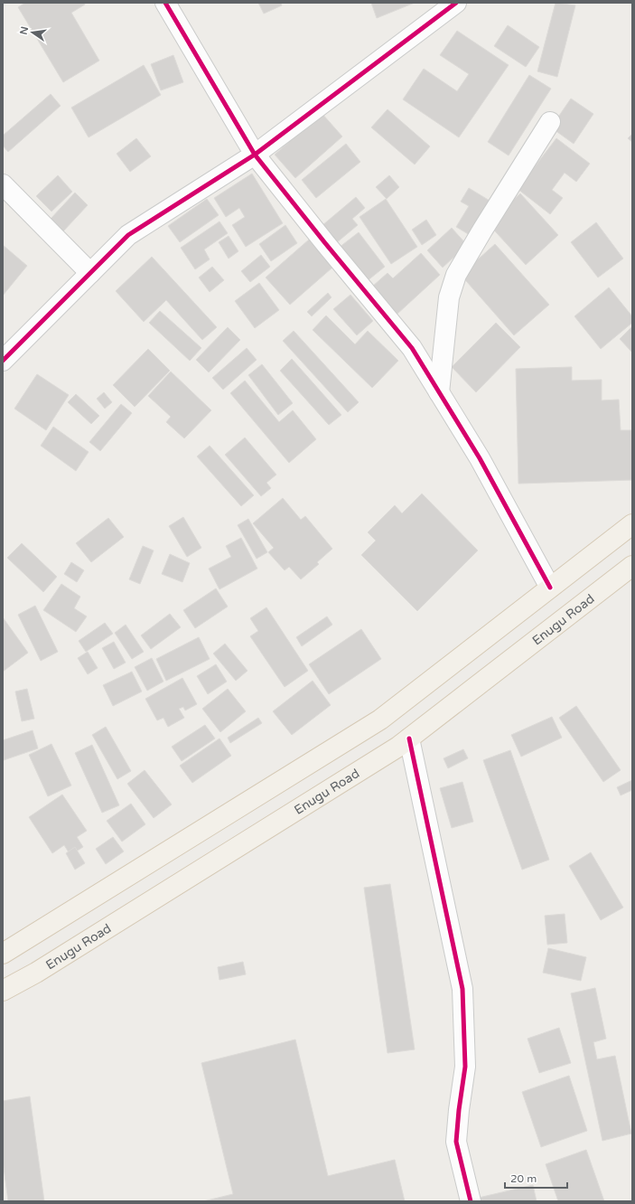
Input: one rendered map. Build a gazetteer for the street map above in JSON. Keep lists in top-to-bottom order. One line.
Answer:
{"streets":{"main road":["Enugu Road"]},"scale_bar":"20 m","north":"left"}
